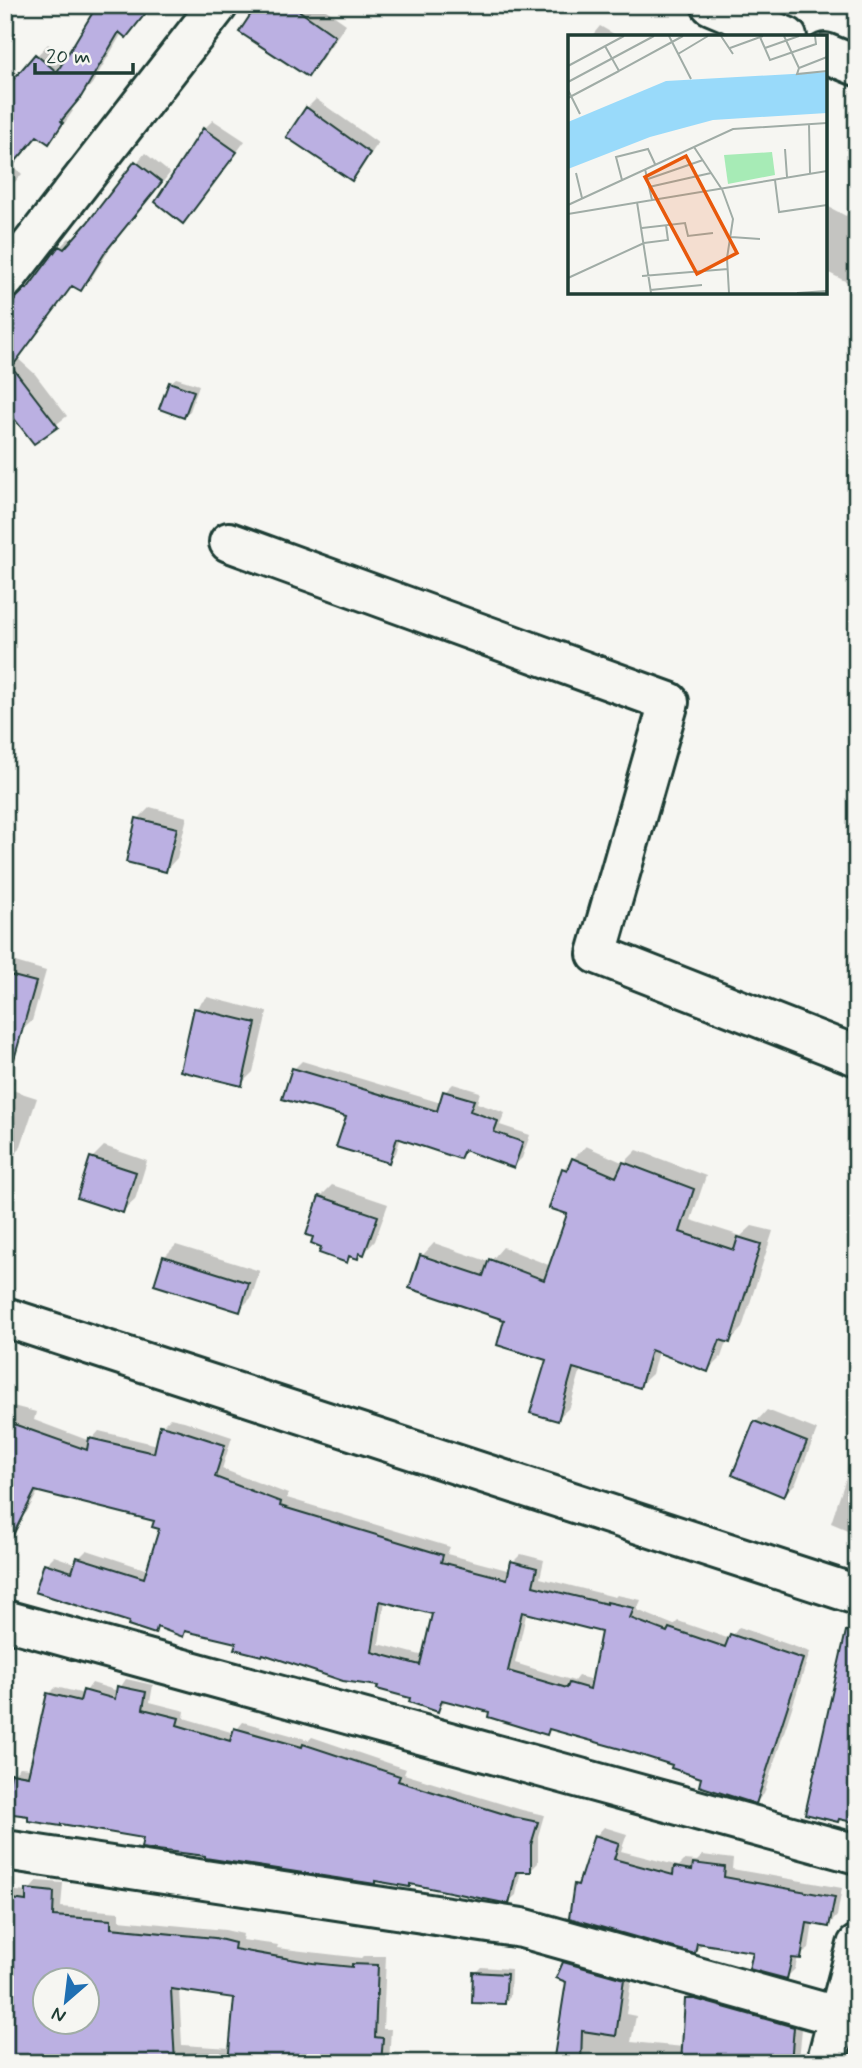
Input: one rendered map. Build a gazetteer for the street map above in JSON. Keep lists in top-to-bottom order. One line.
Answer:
{"scale_bar":"20 m","north":"bottom left"}
